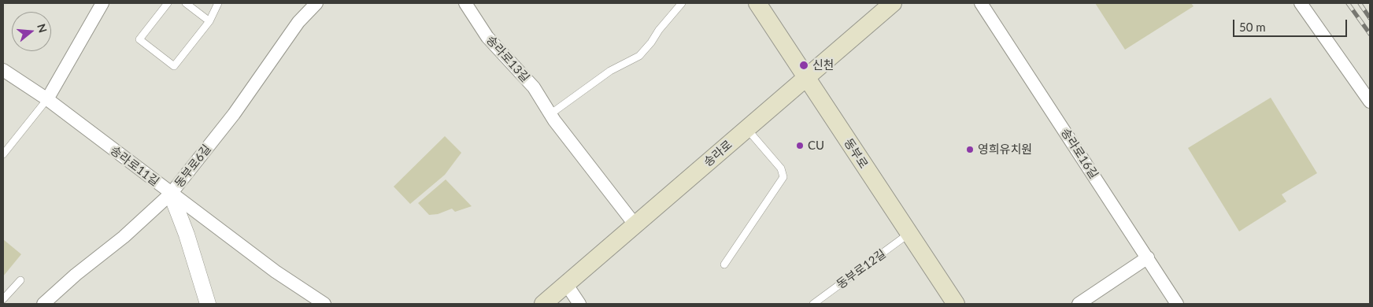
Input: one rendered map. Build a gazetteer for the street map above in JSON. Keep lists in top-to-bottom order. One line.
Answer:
{"streets":{"main road":["송라로","동부로"],"street":["송라로13길","송라로16길","송라로11길","동부로6길"],"lane":["동부로12길"]},"crossings":[["송라로13길","송라로"],["송라로","동부로"],["동부로","동부로12길"],["송라로11길","동부로6길"]],"places":["신천","CU","영희유치원"],"scale_bar":"50 m","north":"right"}
